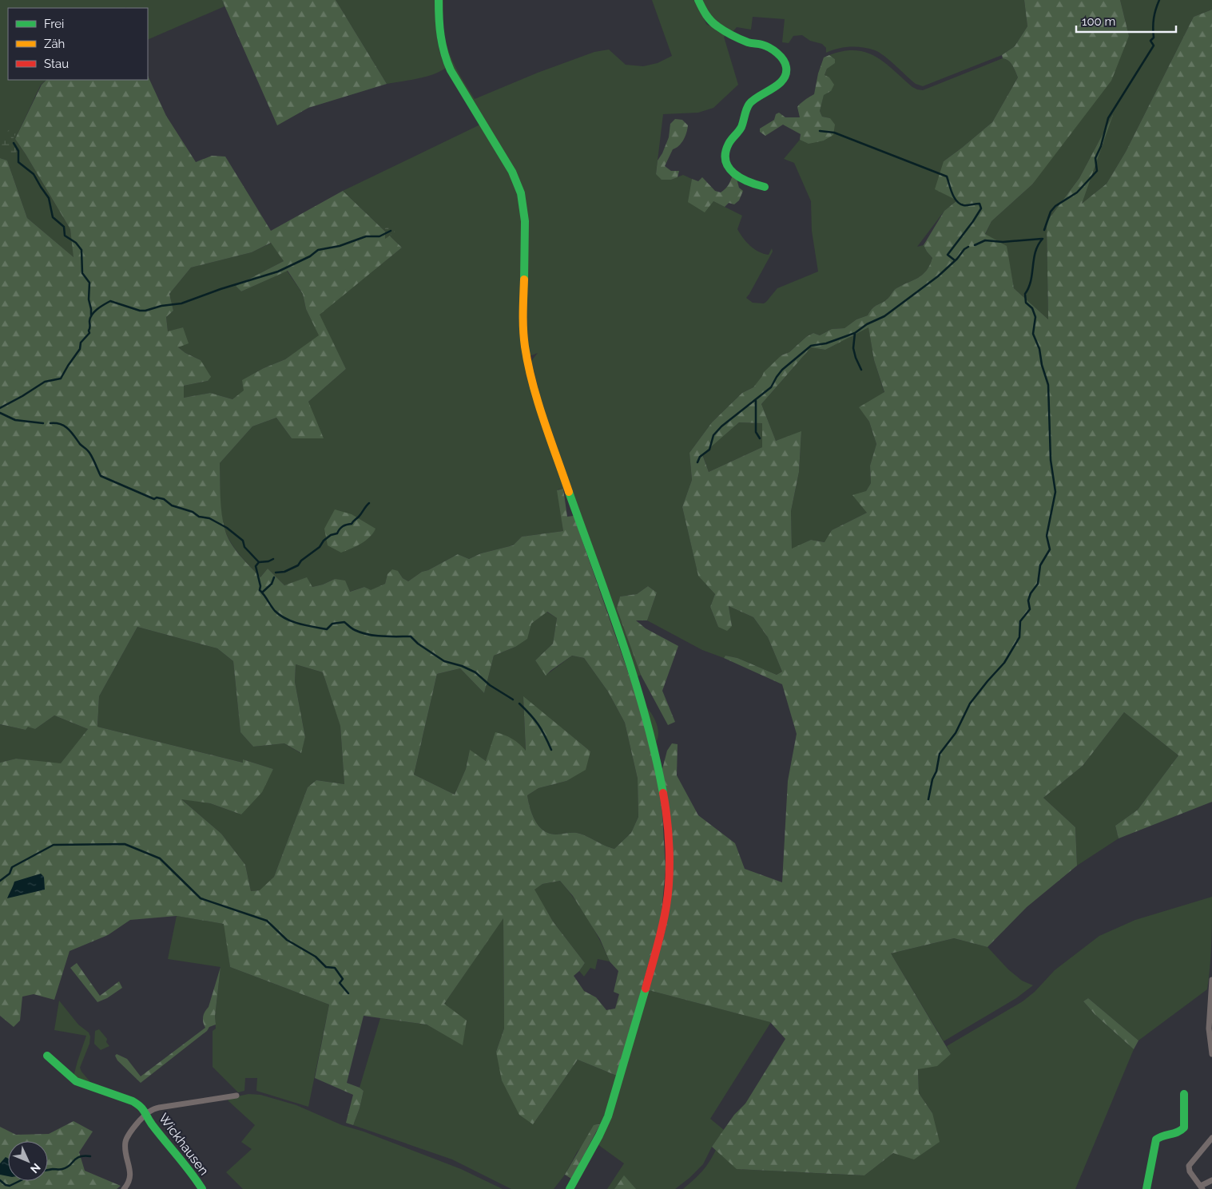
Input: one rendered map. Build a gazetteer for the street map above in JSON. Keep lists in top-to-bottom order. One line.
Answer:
{"streets":{"main road":["Wickhausen"]},"legend":["Frei","Zäh","Stau"],"scale_bar":"100 m","north":"bottom right"}
